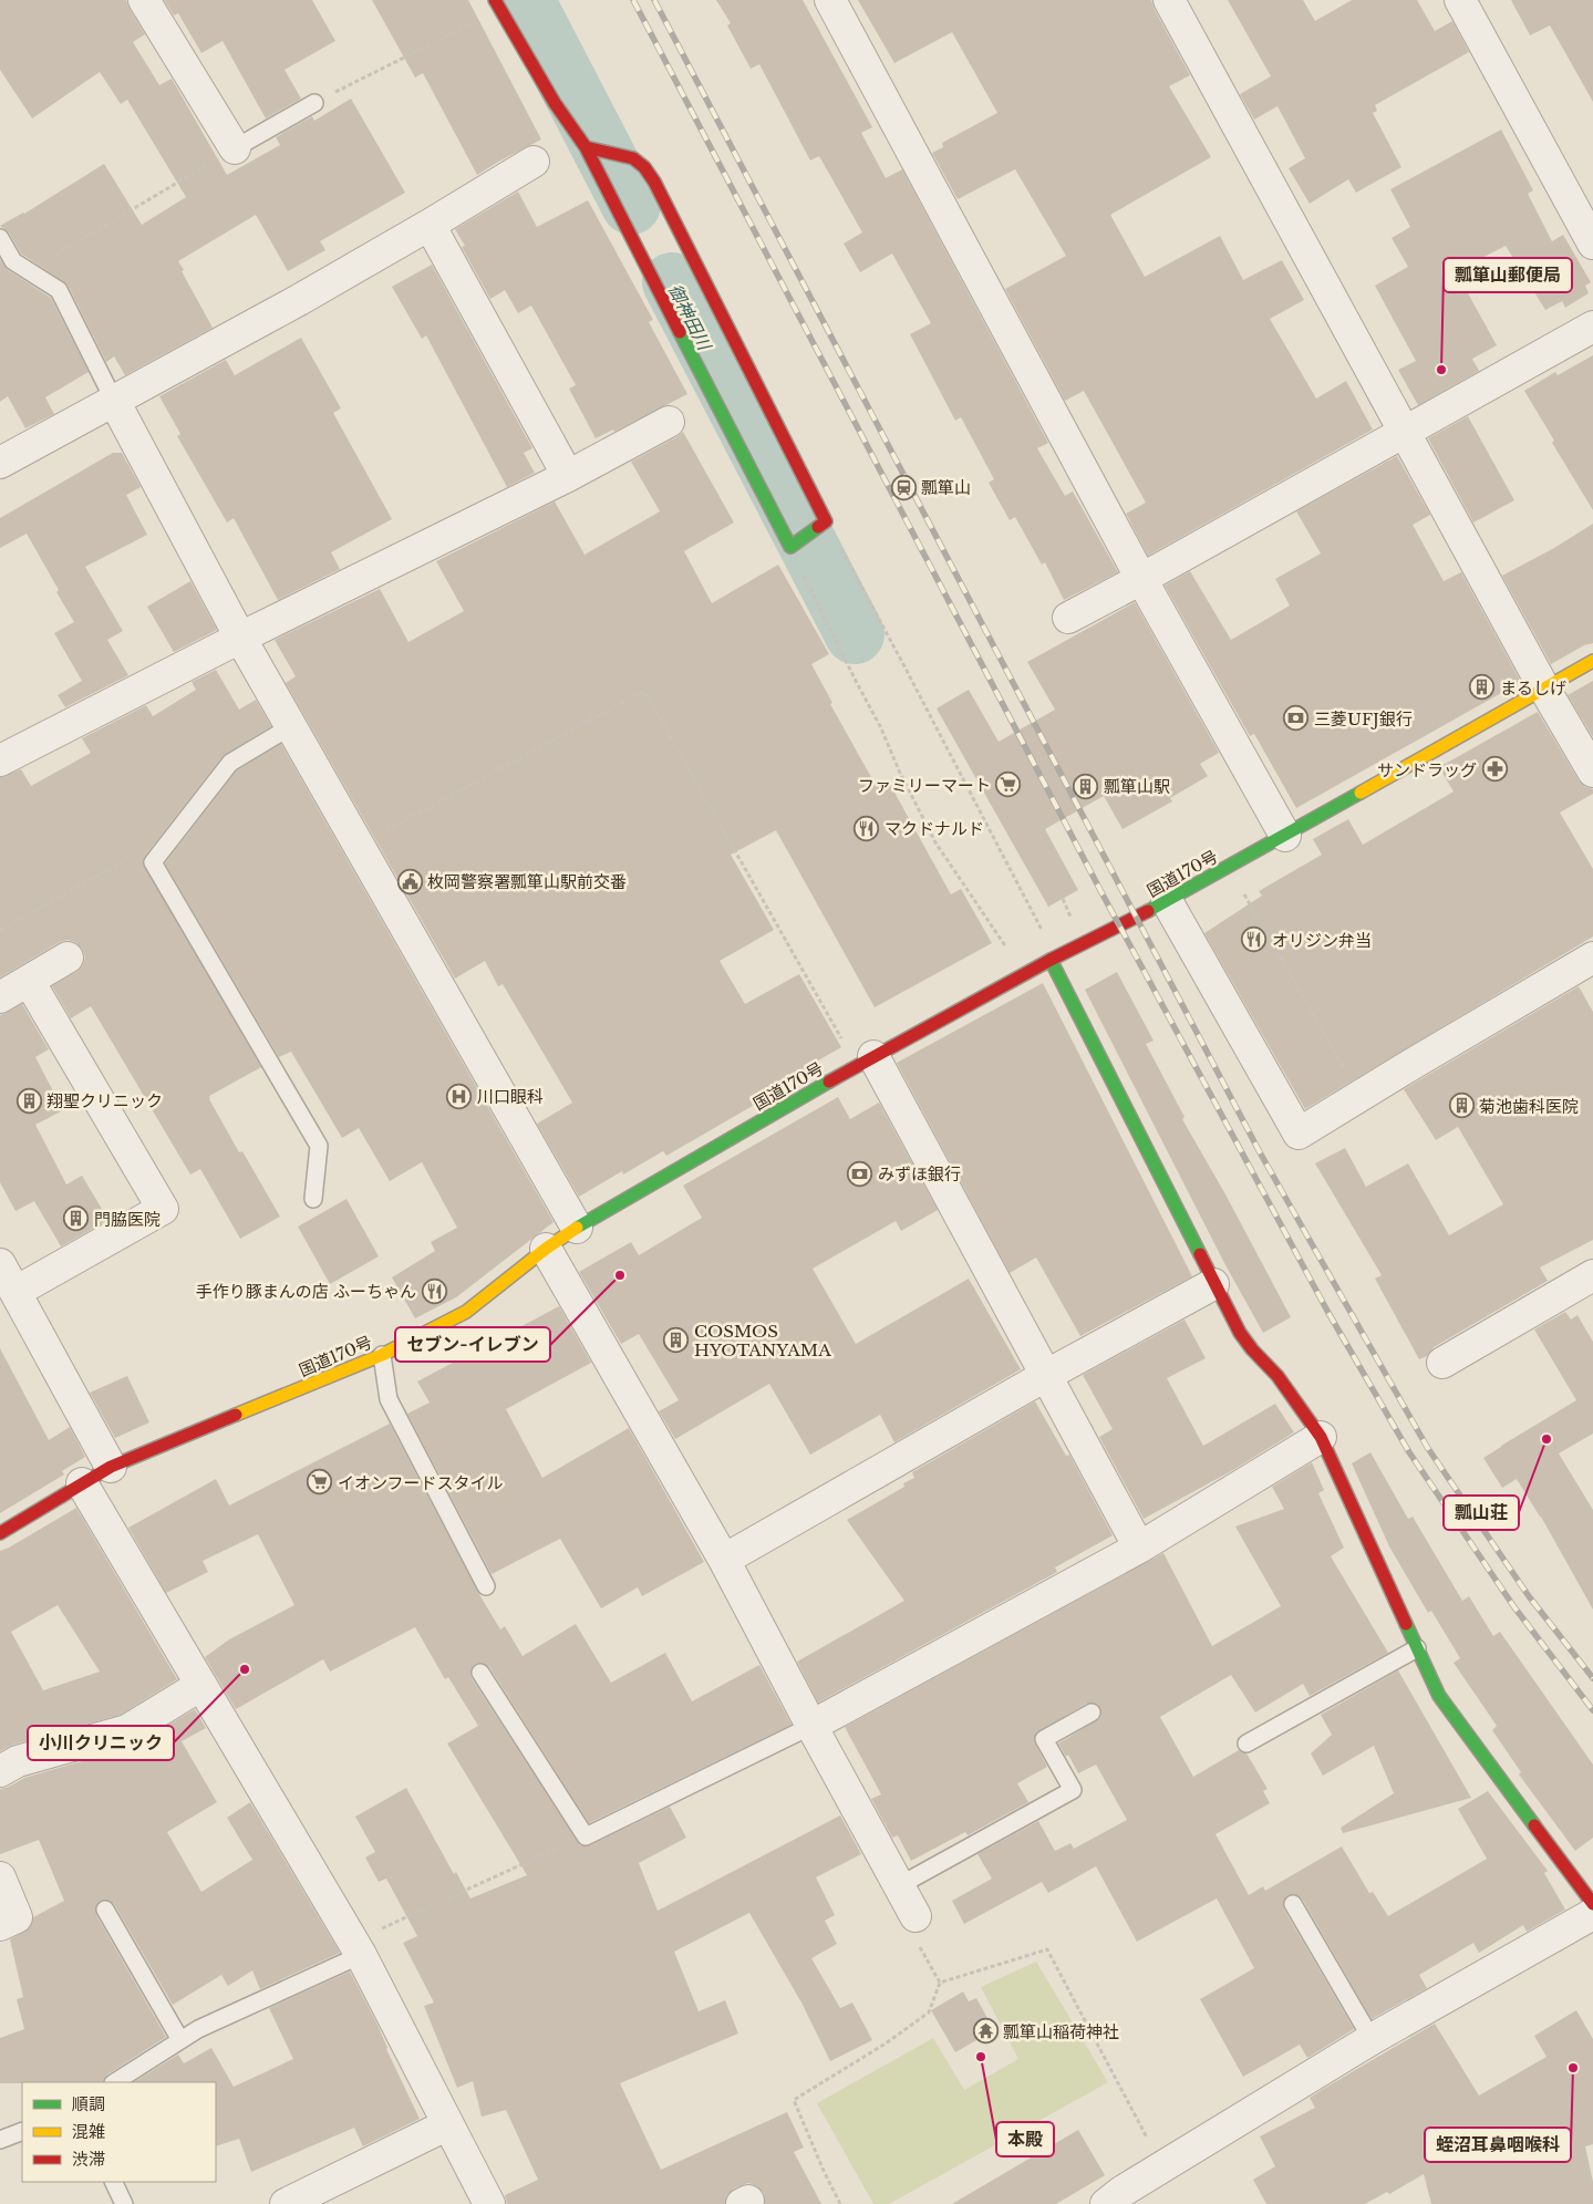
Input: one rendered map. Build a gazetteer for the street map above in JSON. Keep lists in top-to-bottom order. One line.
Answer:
{"streets":{"main road":["国道170号"]},"water":["御神田川"],"places":{"other":["瓢箪山郵便局","セブン-イレブン","瓢山荘","小川クリニック","本殿","蛭沼耳鼻咽喉科"],"station":["瓢箪山"],"building":["まるしげ","瓢箪山駅","翔聖クリニック","菊池歯科医院","門脇医院","COSMOS HYOTANYAMA"],"bank":["三菱UFJ銀行","みずほ銀行"],"pharmacy":["サンドラッグ"],"supermarket":["ファミリーマート","イオンフードスタイル"],"restaurant":["マクドナルド","オリジン弁当","手作り豚まんの店 ふーちゃん"],"public building":["枚岡警察署瓢箪山駅前交番"],"hospital":["川口眼科"],"temple":["瓢箪山稲荷神社"]},"legend":["順調","混雑","渋滞"]}
